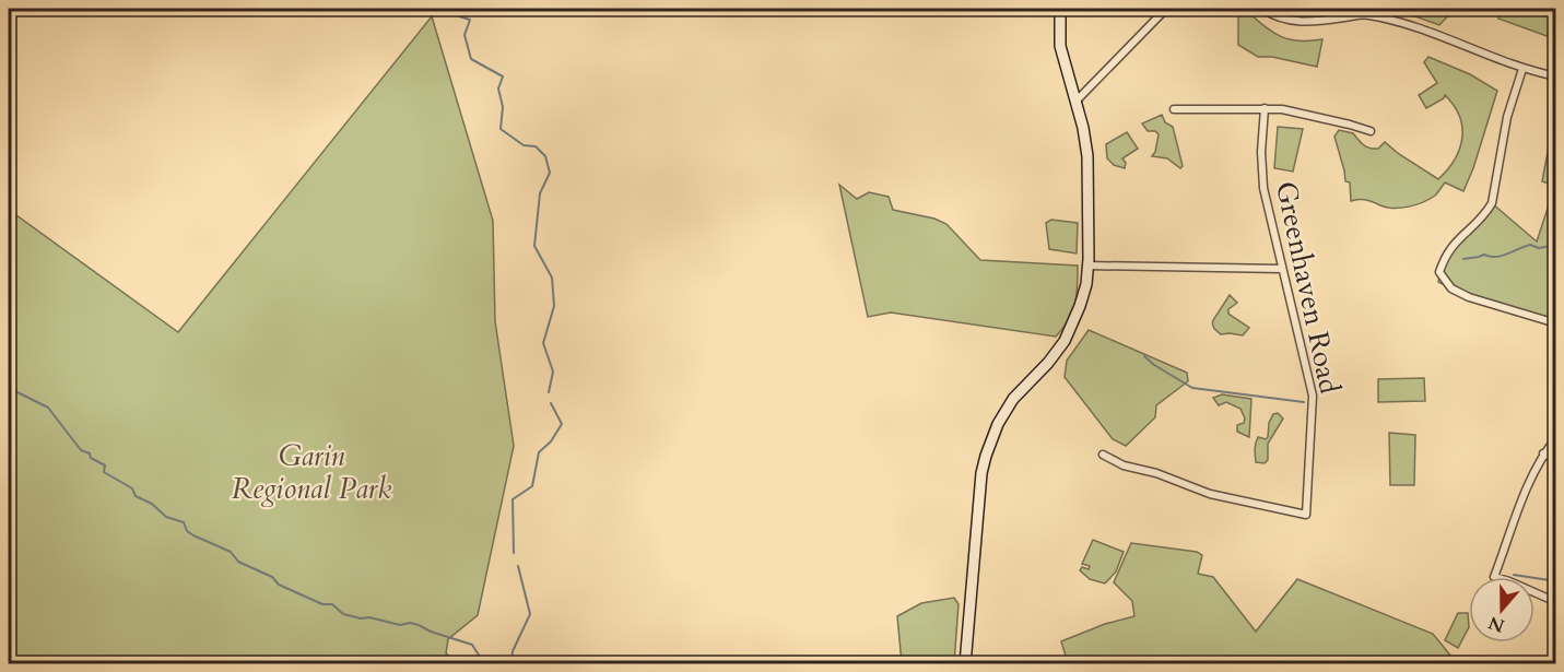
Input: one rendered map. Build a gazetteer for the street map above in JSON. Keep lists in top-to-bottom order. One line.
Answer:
{"streets":{"street":["Greenhaven Road"]},"parks":["Garin Regional Park"],"north":"bottom"}
